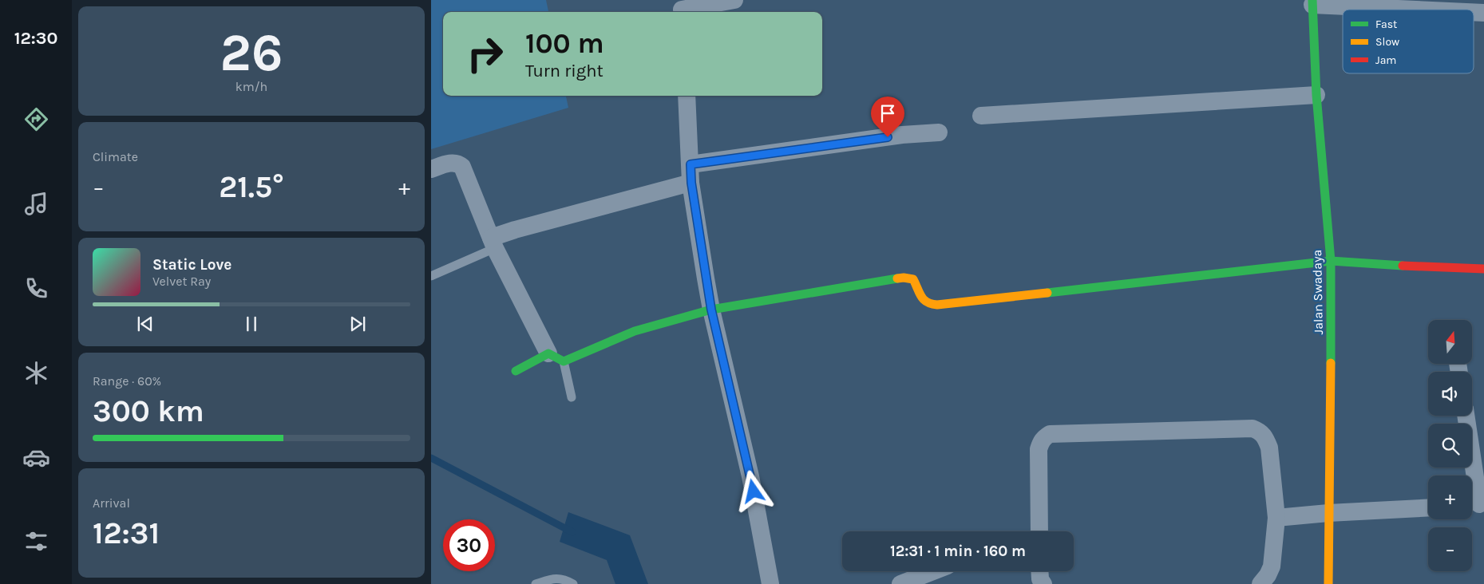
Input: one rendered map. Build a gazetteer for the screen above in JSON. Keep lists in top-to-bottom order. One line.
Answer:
{"streets":{"street":["Jalan Swadaya"]},"legend":["Fast","Slow","Jam"],"north":"top","page":{"tabs":"12:30","tile":[["26","km/h"],"Climate",["Range · 60%","300 km"],["Arrival","12:31"]],"turn":["100 m","Turn right"],"heat":["−","21.5°","+"],"song":["Static Love","Velvet Ray"],"map_buttons":["+","−"],"limit":"30","trip":"12:31 · 1 min · 160 m"}}
